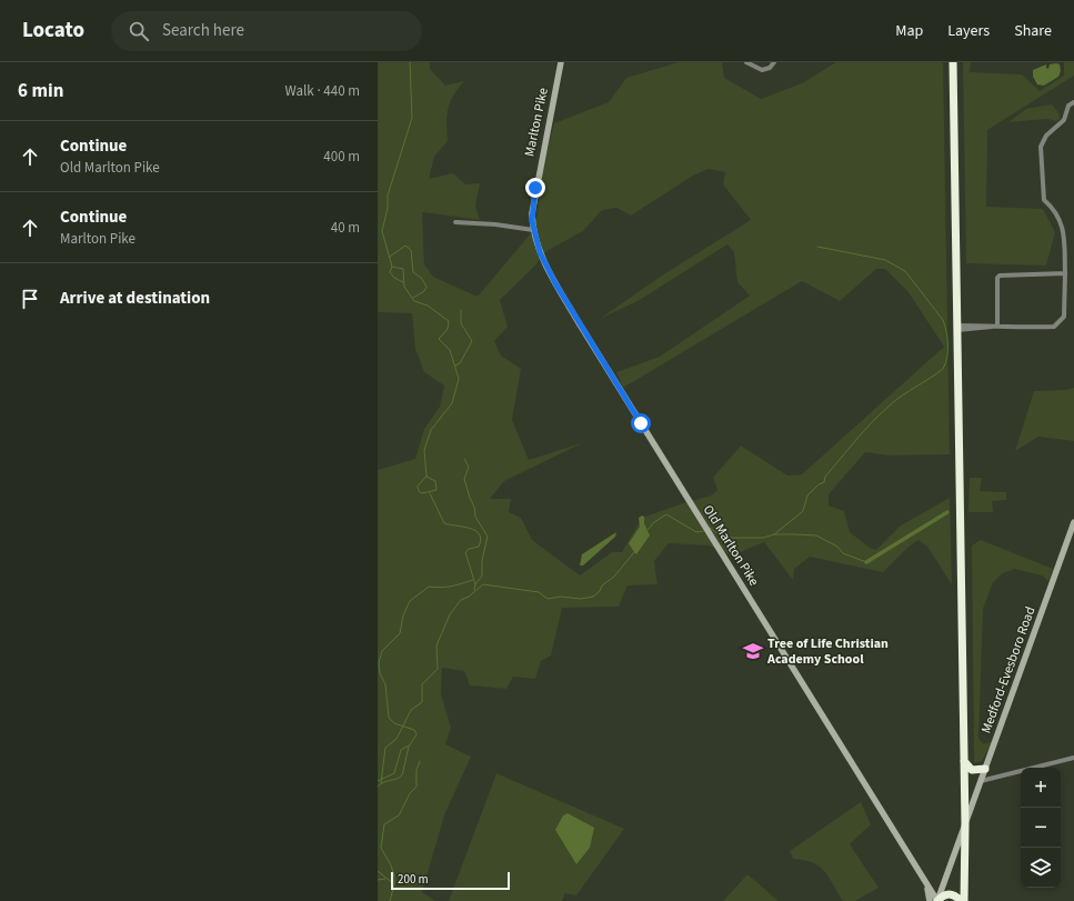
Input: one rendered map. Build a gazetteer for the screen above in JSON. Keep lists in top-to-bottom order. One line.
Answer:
{"streets":{"street":["Marlton Pike","Old Marlton Pike","Medford-Evesboro Road"]},"crossings":[["Marlton Pike","Old Marlton Pike"],["Old Marlton Pike","Medford-Evesboro Road"]],"places":{"school or university":["Tree of Life Christian Academy School"]},"scale_bar":"200 m","page":{"header":"Locato","search":"Search here","nav":["Map","Layers","Share"],"heading":["6 min","Walk · 440 m"],"list":[["Continue","Old Marlton Pike","400 m"],["Continue","Marlton Pike","40 m"],"Arrive at destination"],"map_buttons":["+","−"],"scale":"200 m"}}
